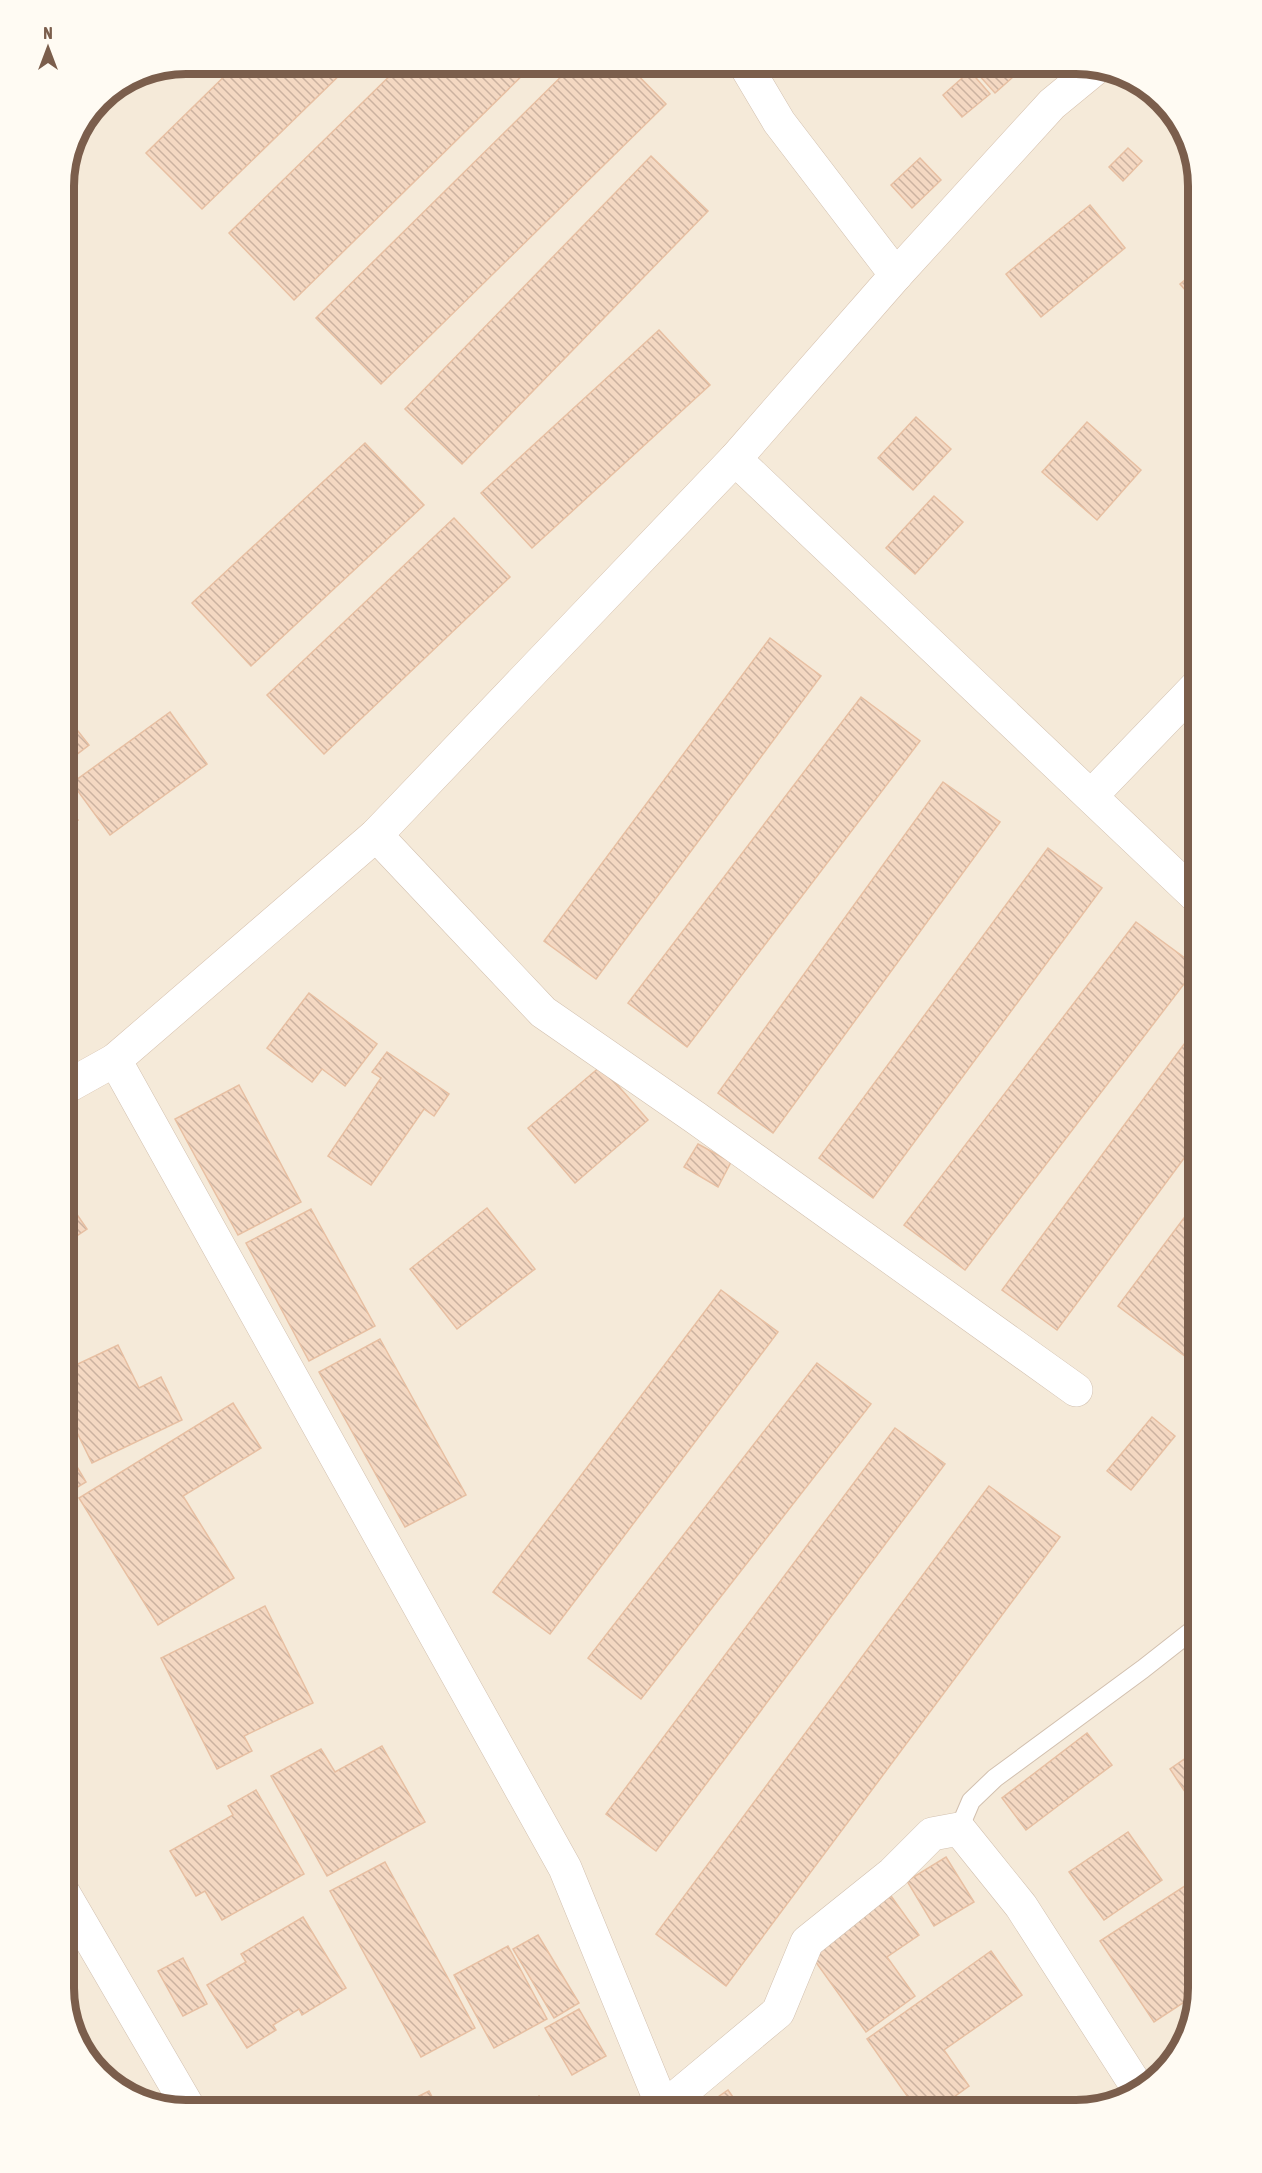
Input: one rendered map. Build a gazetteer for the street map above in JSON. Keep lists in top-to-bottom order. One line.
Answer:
{"north":"top"}
